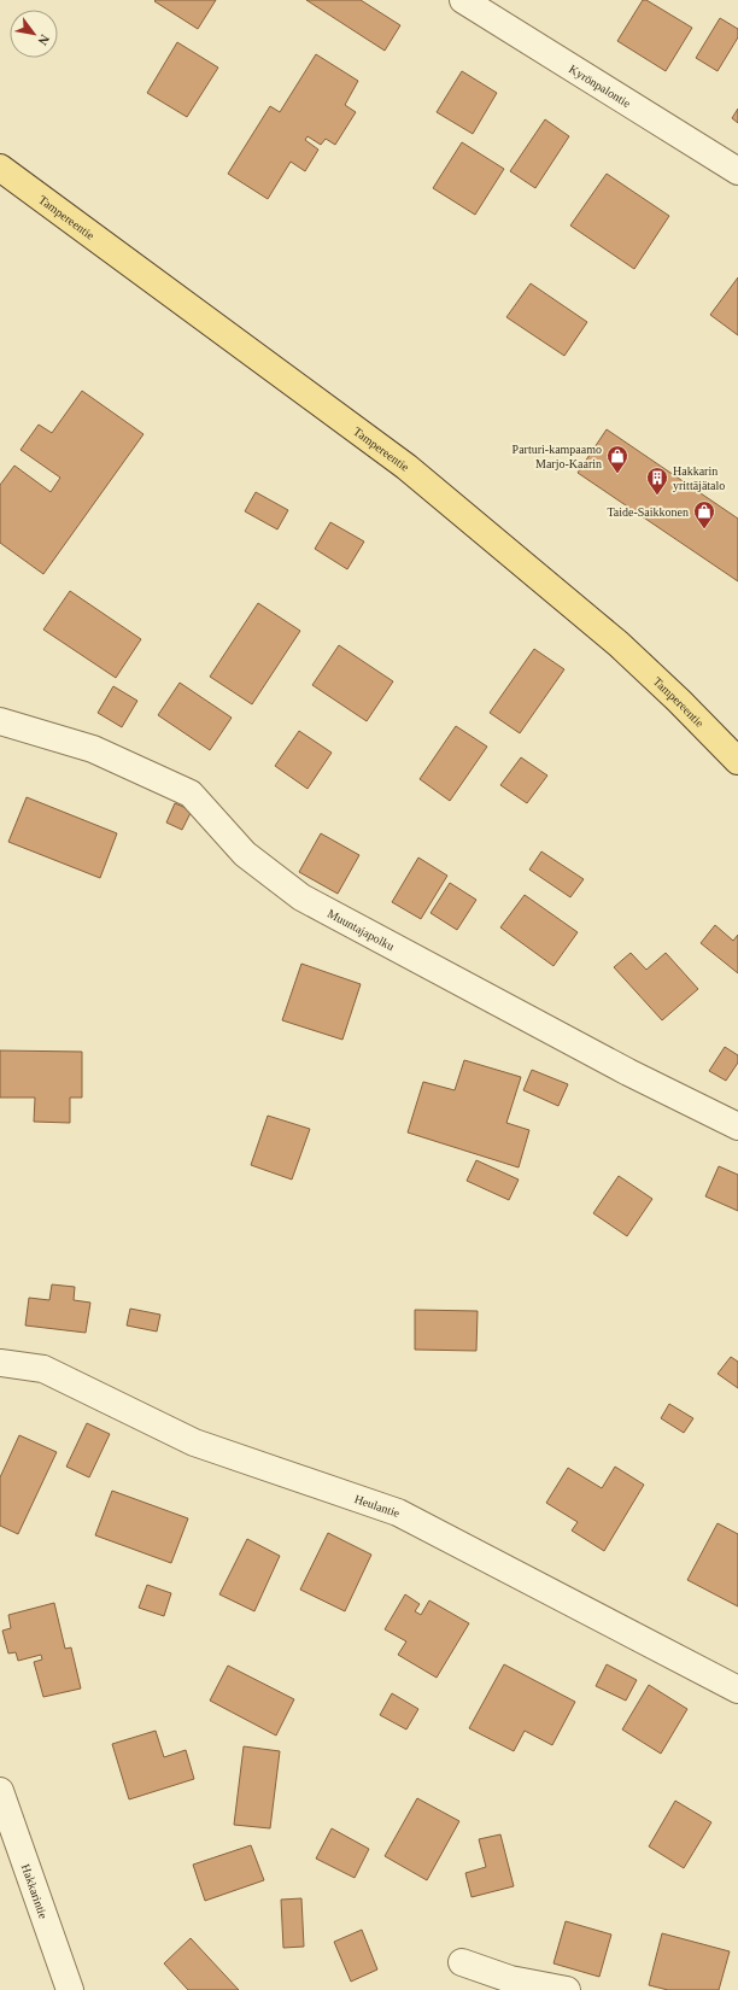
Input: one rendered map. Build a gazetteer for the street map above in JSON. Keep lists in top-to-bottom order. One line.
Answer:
{"streets":{"main road":["Tampereentie"],"street":["Kyrönpalontie","Muuntajapolku","Heulantie","Hakkarintie"]},"places":{"shop":["Parturi-kampaamo Marjo-Kaarin","Taide-Saikkonen"],"building":["Hakkarin yrittäjätalo"]},"north":"bottom right"}
